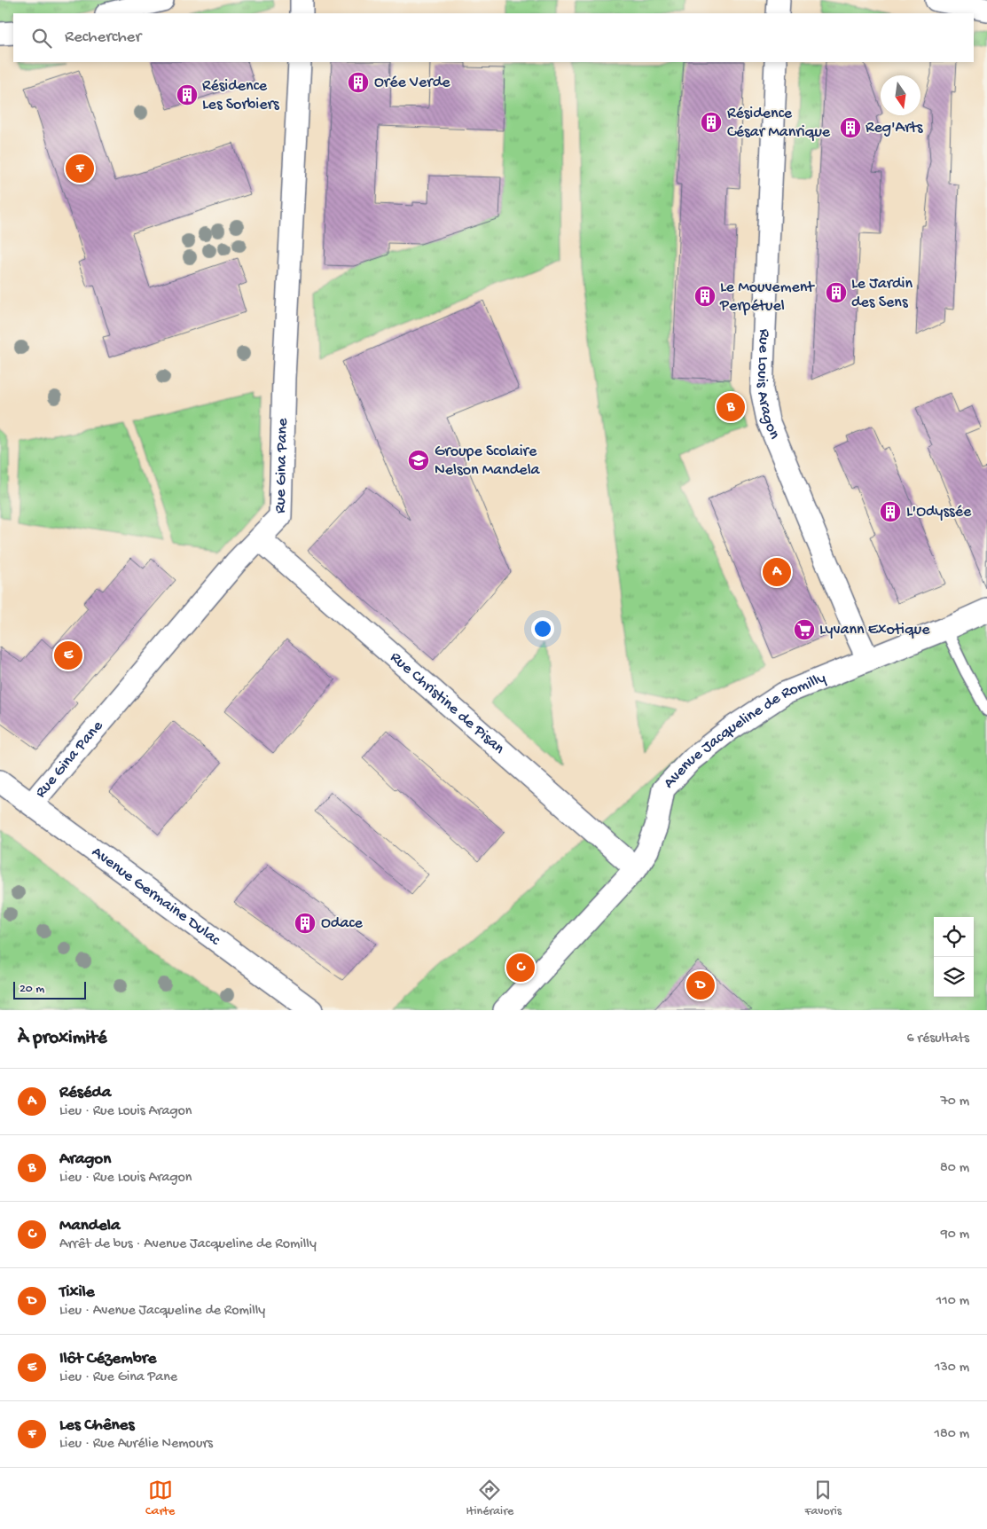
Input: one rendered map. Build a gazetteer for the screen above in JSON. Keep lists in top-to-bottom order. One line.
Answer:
{"streets":{"street":["Rue Louis Aragon","Rue Gina Pane","Rue Christine de Pisan","Avenue Jacqueline de Romilly","Avenue Germaine Dulac"]},"crossings":[["Rue Louis Aragon","Avenue Jacqueline de Romilly"],["Rue Gina Pane","Rue Christine de Pisan"],["Rue Gina Pane","Avenue Germaine Dulac"],["Rue Christine de Pisan","Avenue Jacqueline de Romilly"]],"places":{"building":["Orée Verde","Résidence Les Sorbiers","Résidence César Manrique","Reg'Arts","Le Jardin des Sens","Le Mouvement Perpétuel","L'Odyssée","Odace"],"school or university":["Groupe Scolaire Nelson Mandela"],"supermarket":["Lyvann Exotique"]},"scale_bar":"20 m","north":"bottom","page":{"search":"Rechercher","pins":["F","B","A","E","C","D"],"scale":"20 m","heading":["À proximité","6 résultats"],"list":[{"mark":"A","name":"Réséda","note":"Lieu · Rue Louis Aragon","value":"70 m"},{"mark":"B","name":"Aragon","note":"Lieu · Rue Louis Aragon","value":"80 m"},{"mark":"C","name":"Mandela","note":"Arrêt de bus · Avenue Jacqueline de Romilly","value":"90 m"},{"mark":"D","name":"Tixile","note":"Lieu · Avenue Jacqueline de Romilly","value":"110 m"},{"mark":"E","name":"Ilôt Cézembre","note":"Lieu · Rue Gina Pane","value":"130 m"},{"mark":"F","name":"Les Chênes","note":"Lieu · Rue Aurélie Nemours","value":"180 m"}],"nav":["Carte","Itinéraire","Favoris"]}}
